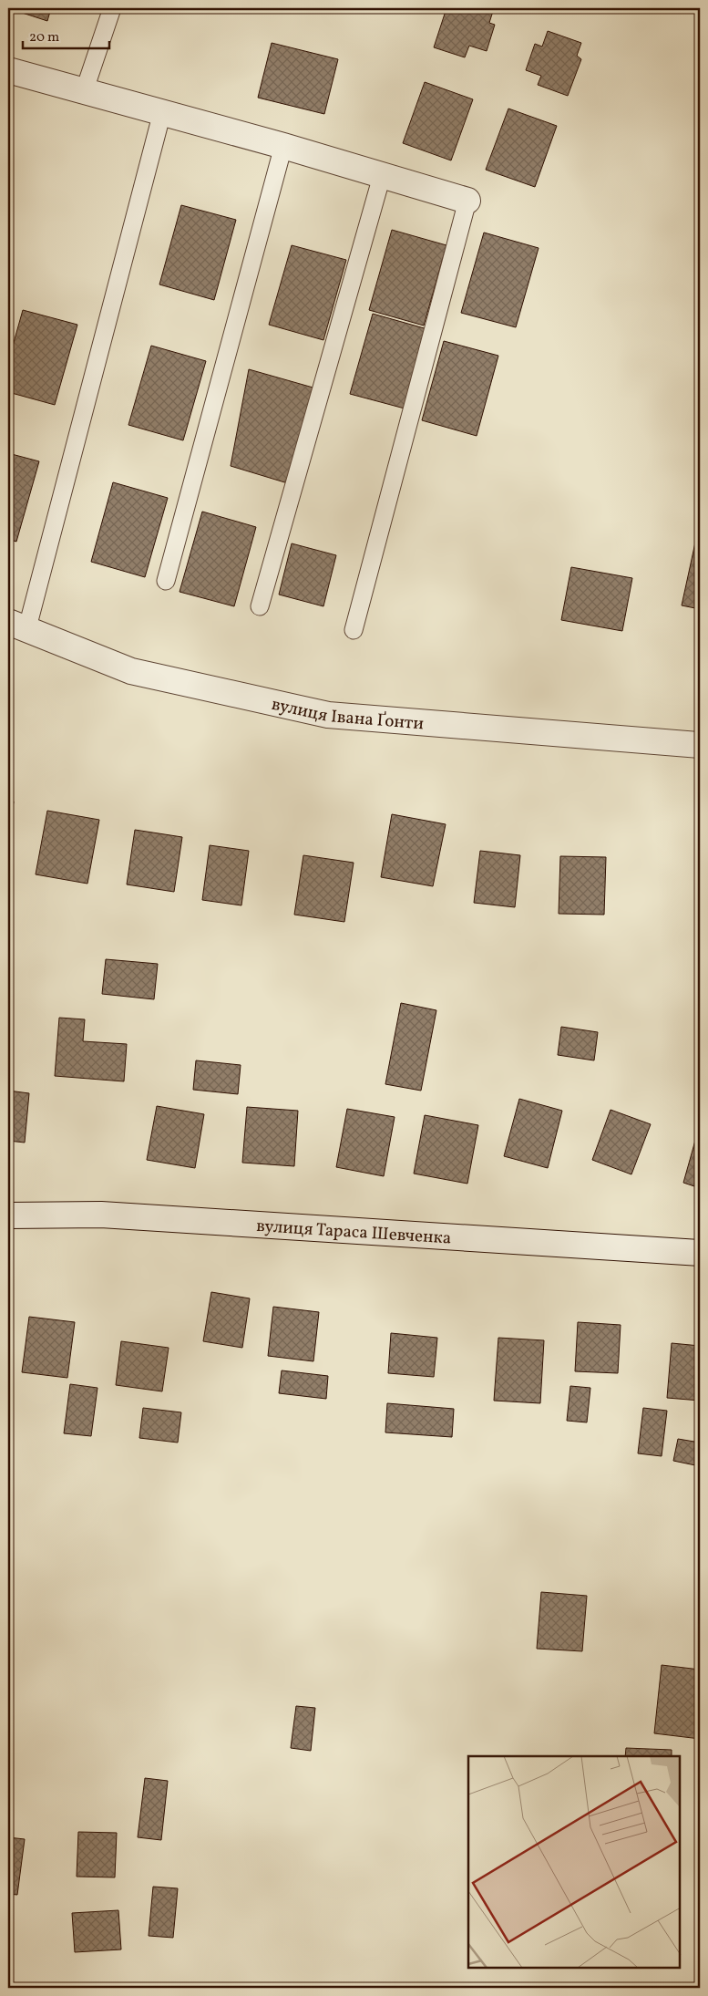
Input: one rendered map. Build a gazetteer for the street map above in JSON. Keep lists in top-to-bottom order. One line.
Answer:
{"streets":{"street":["вулиця Івана Ґонти","вулиця Тараса Шевченка"]},"scale_bar":"20 m"}
